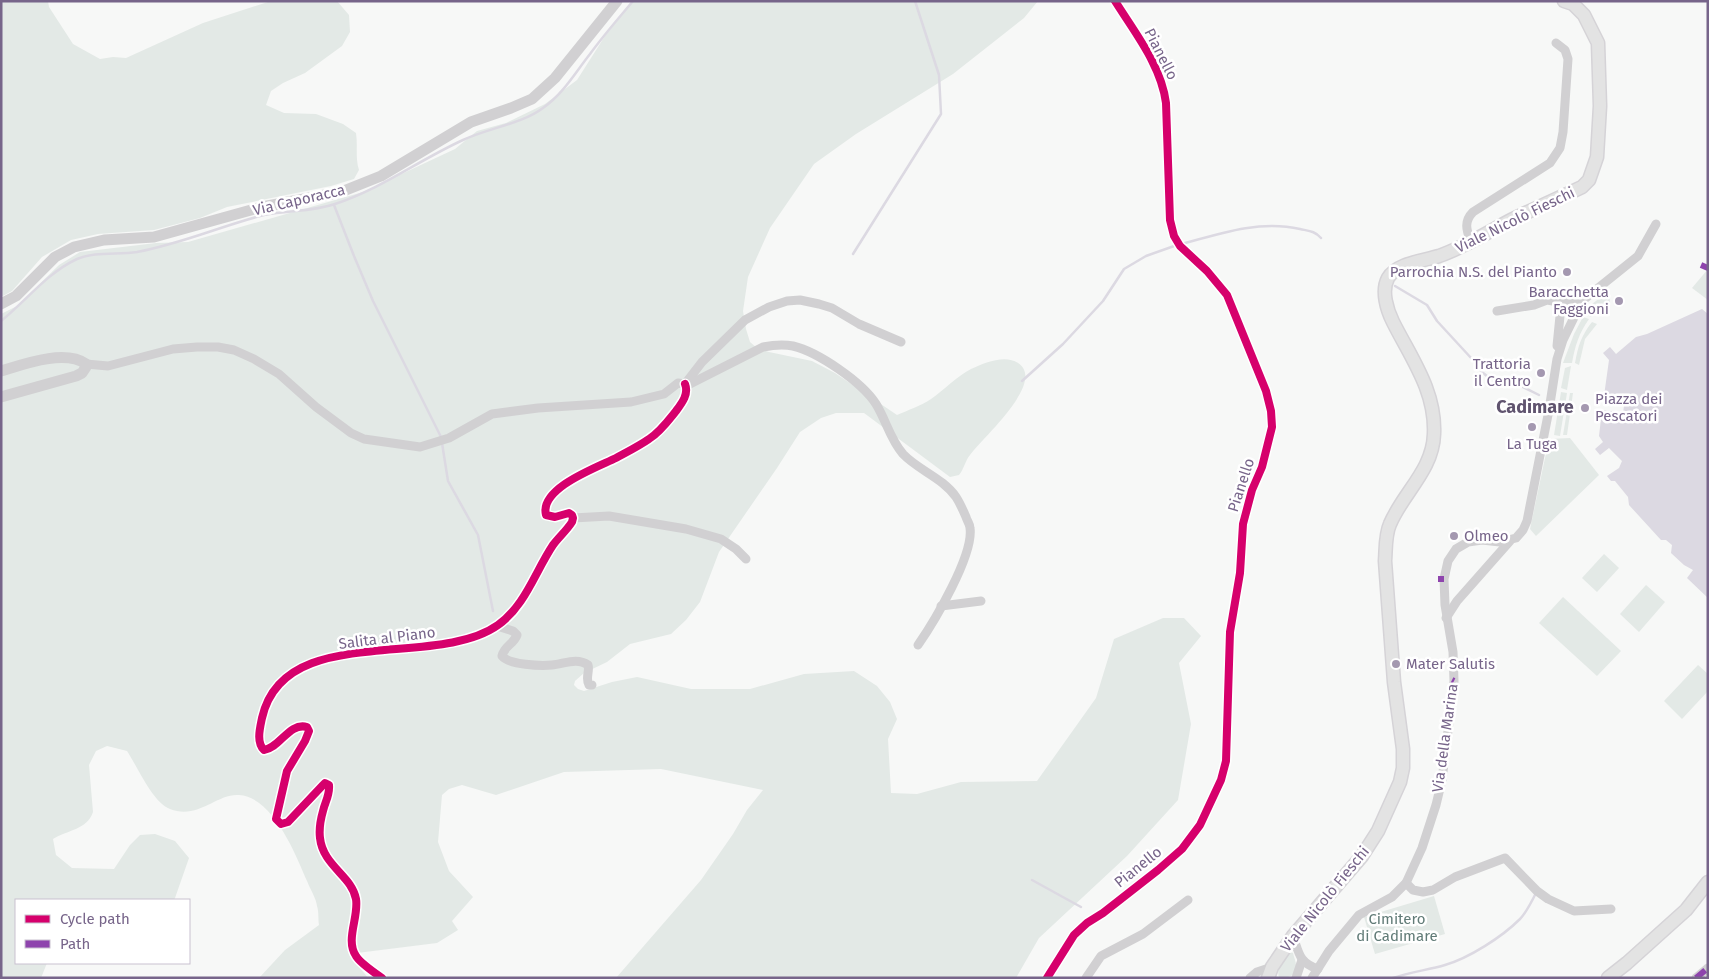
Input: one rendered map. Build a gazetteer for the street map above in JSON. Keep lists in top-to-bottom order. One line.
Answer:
{"streets":{"main road":["Viale Nicolò Fieschi"],"street":["Pianello","Via Caporacca","Salita al Piano","Via della Marina"]},"districts":["Cadimare"],"parks":["Cimitero di Cadimare"],"places":["Parrochia N.S. del Pianto","Baracchetta Faggioni","Trattoria il Centro","Piazza dei Pescatori","La Tuga","Olmeo","Mater Salutis"],"legend":["Cycle path","Path"]}
